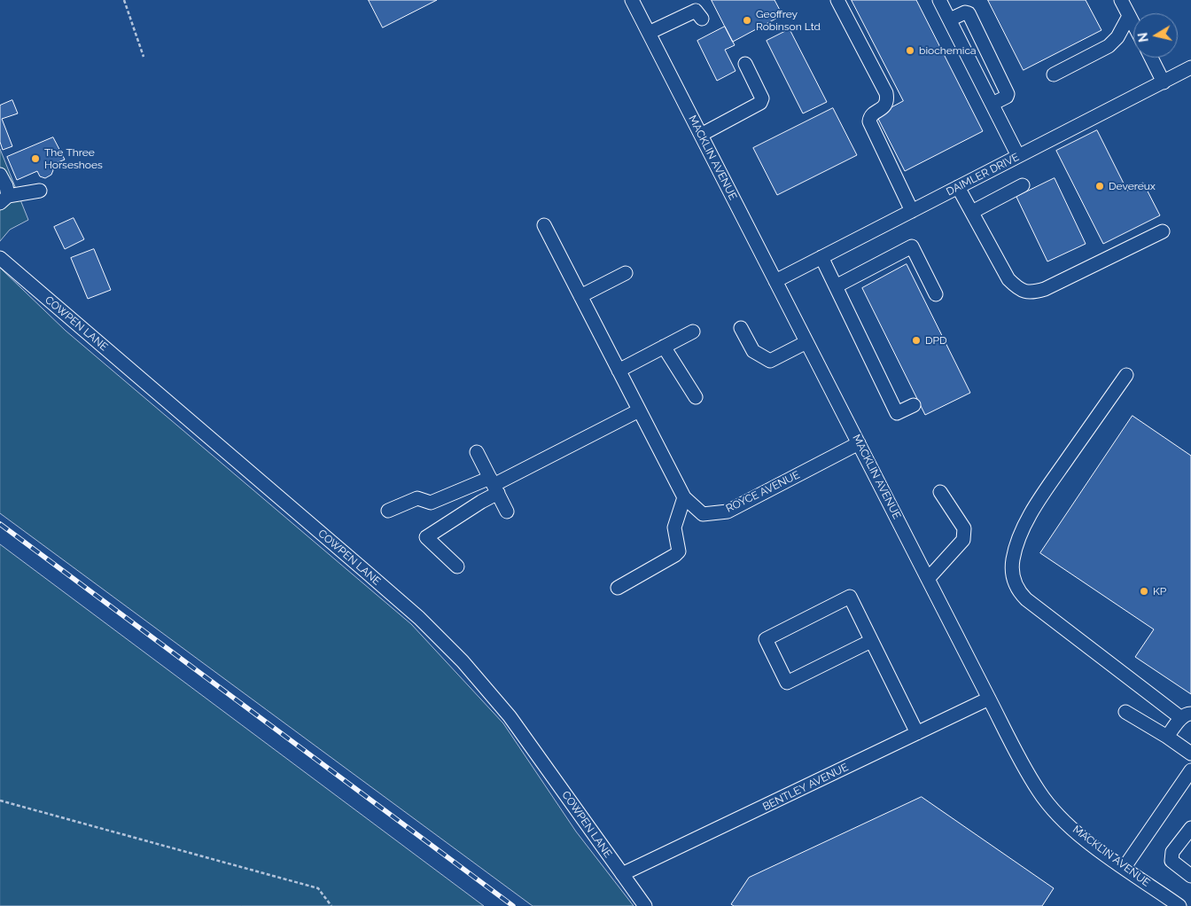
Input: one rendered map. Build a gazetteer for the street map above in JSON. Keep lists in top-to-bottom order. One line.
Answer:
{"streets":{"street":["MACKLIN AVENUE","DAIMLER DRIVE","COWPEN LANE","ROYCE AVENUE","BENTLEY AVENUE"]},"crossings":[["MACKLIN AVENUE","DAIMLER DRIVE"],["MACKLIN AVENUE","ROYCE AVENUE"],["MACKLIN AVENUE","BENTLEY AVENUE"],["COWPEN LANE","BENTLEY AVENUE"]],"places":["Geoffrey Robinson Ltd","biochemica","The Three Horseshoes","Devereux","DPD","KP"],"north":"left"}
